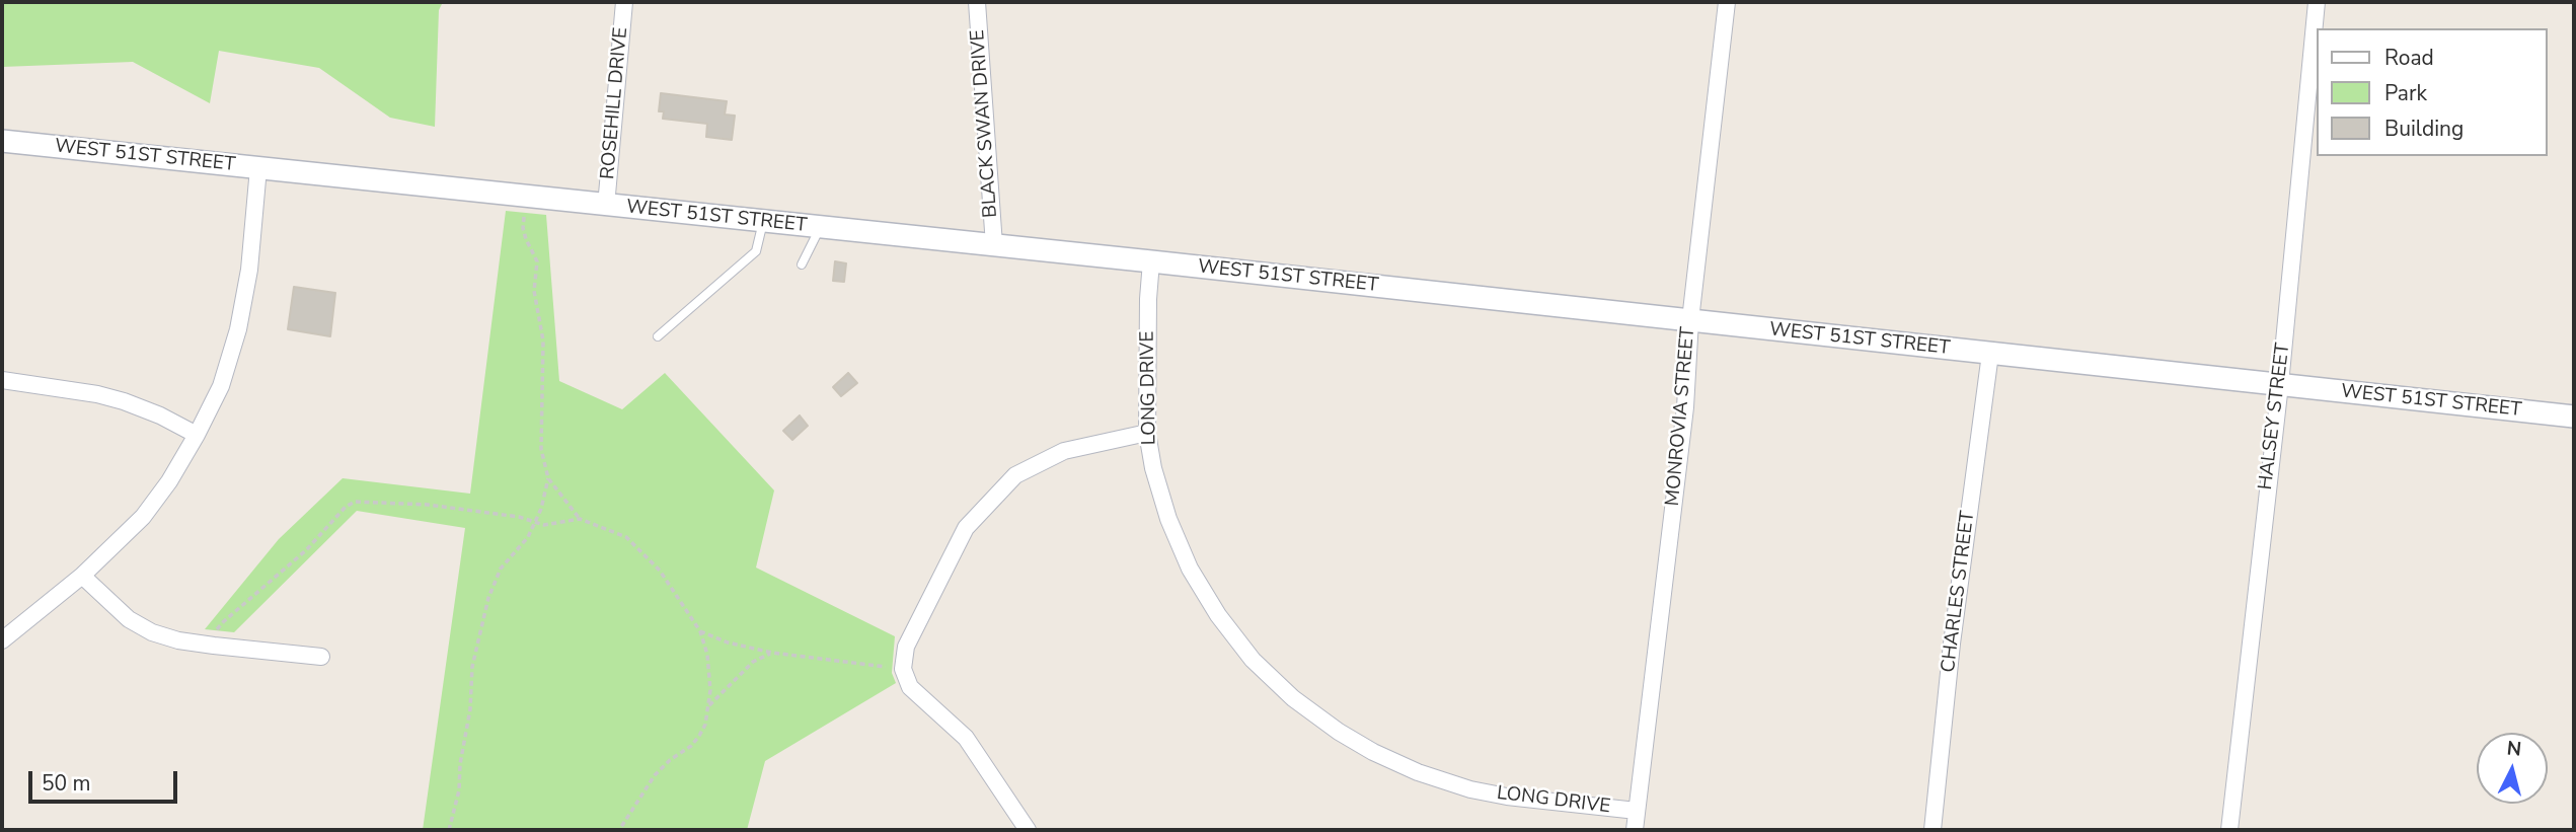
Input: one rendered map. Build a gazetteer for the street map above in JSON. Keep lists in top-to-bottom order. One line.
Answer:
{"streets":{"street":["ROSEHILL DRIVE","BLACK SWAN DRIVE","WEST 51ST STREET","LONG DRIVE","MONROVIA STREET","HALSEY STREET","CHARLES STREET"]},"crossings":[["ROSEHILL DRIVE","WEST 51ST STREET"],["BLACK SWAN DRIVE","WEST 51ST STREET"],["WEST 51ST STREET","LONG DRIVE"],["WEST 51ST STREET","MONROVIA STREET"],["WEST 51ST STREET","HALSEY STREET"],["WEST 51ST STREET","CHARLES STREET"],["LONG DRIVE","MONROVIA STREET"]],"legend":["Road","Park","Building"],"scale_bar":"50 m","north":"top"}
